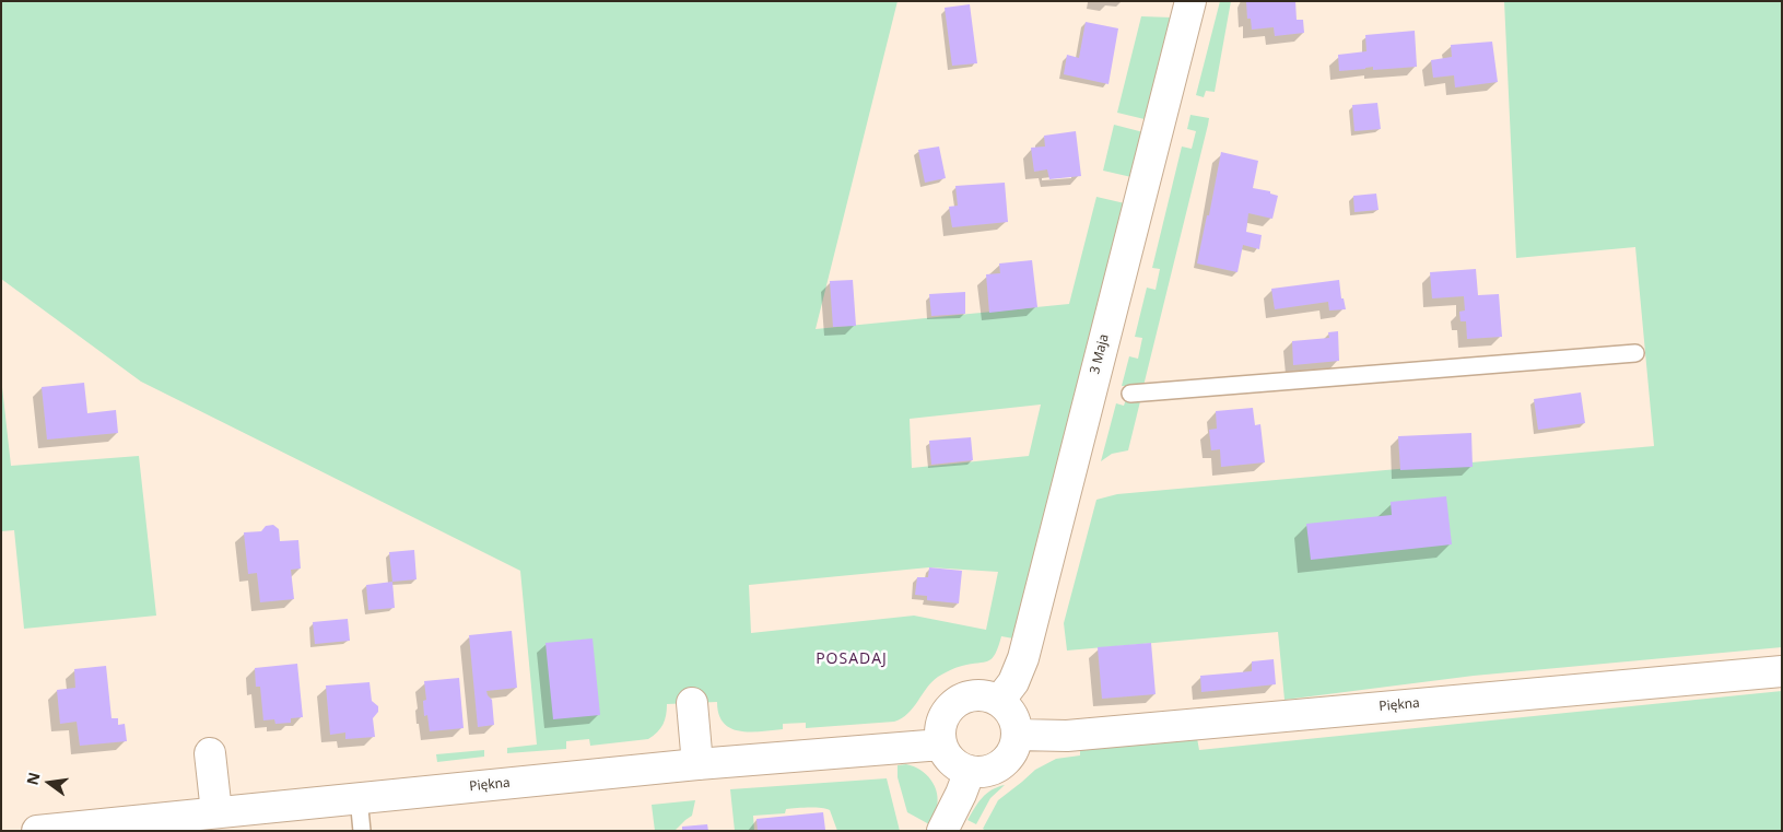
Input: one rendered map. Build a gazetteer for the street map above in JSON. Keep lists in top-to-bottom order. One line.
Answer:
{"streets":{"street":["3 Maja","Piękna"]},"crossings":[["3 Maja","Piękna"]],"districts":["POSADAJ"],"north":"left"}
